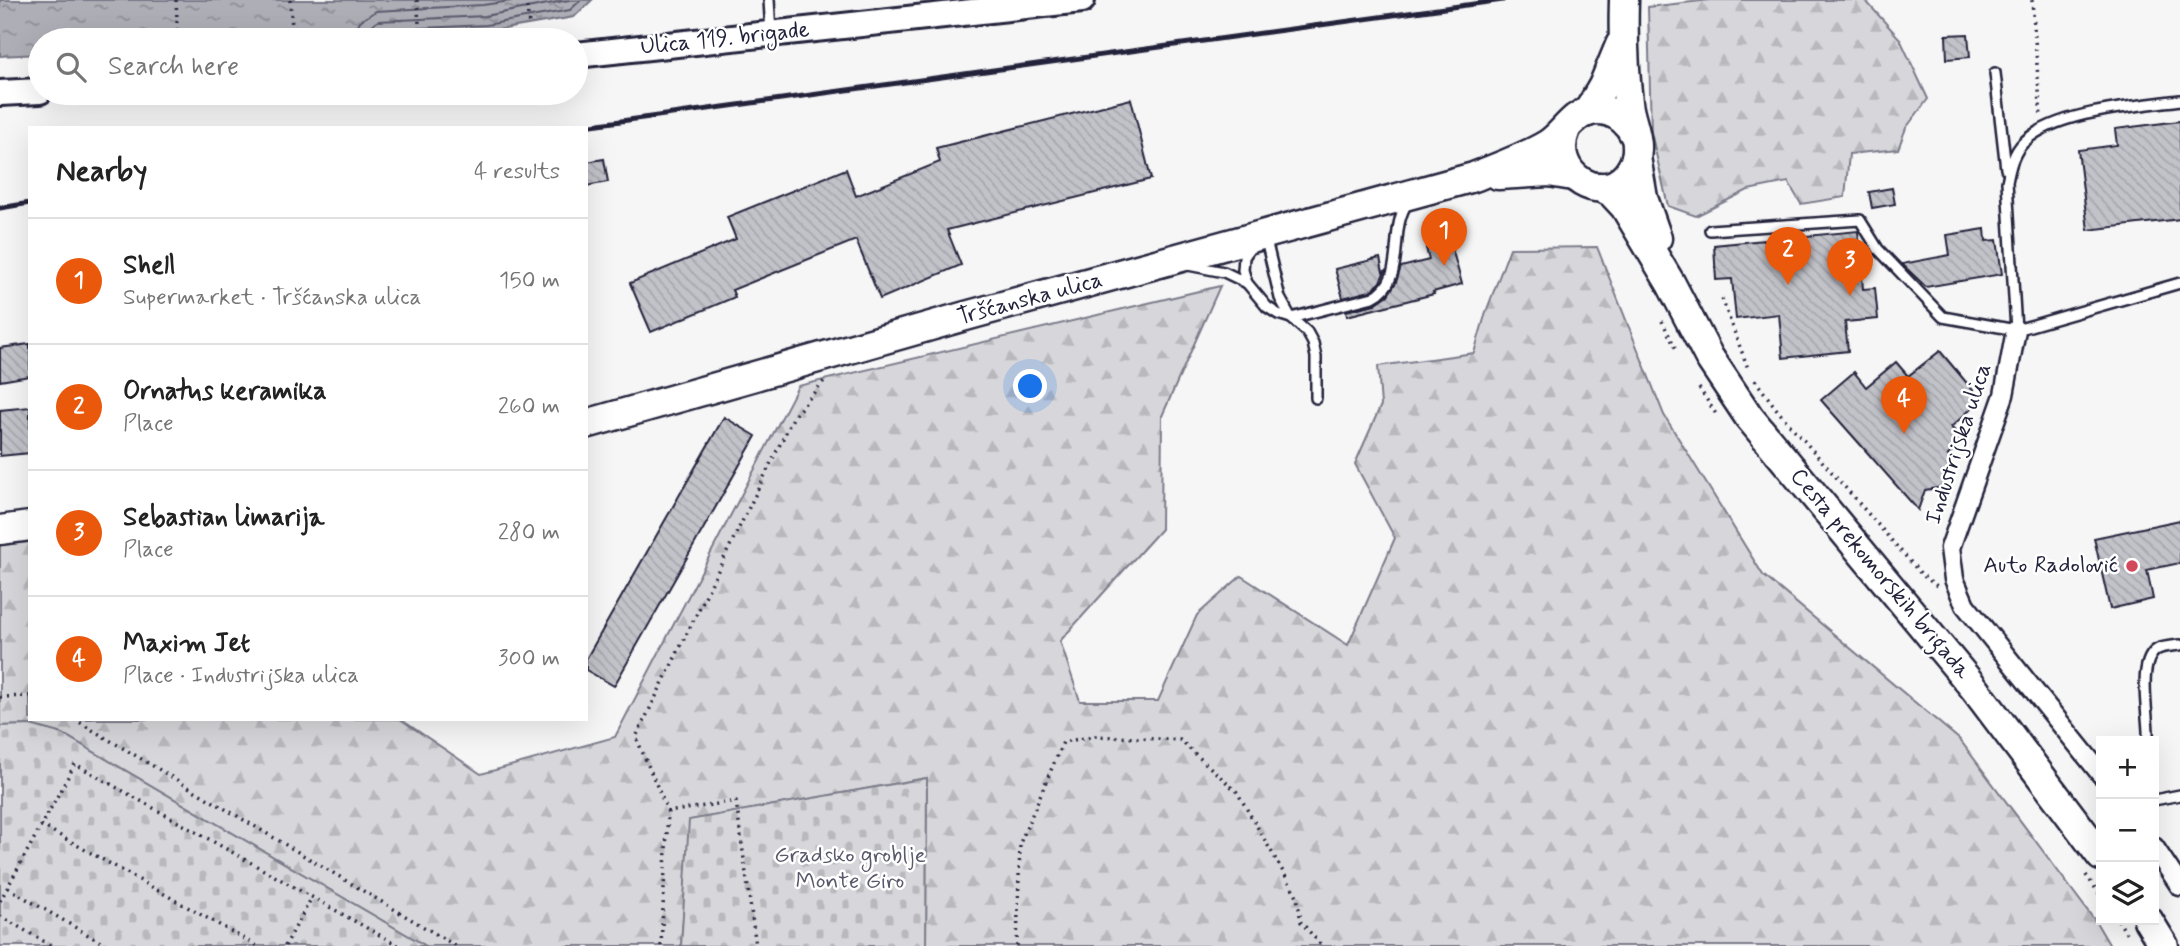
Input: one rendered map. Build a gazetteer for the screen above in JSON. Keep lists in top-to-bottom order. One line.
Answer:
{"streets":{"main road":["Ulica 119. brigade","Tršćanska ulica","Cesta prekomorskih brigada"],"street":["Industrijska ulica"]},"parks":["Gradsko groblje Monte Giro"],"places":["Auto Radolović"],"page":{"search":"Search here","heading":["Nearby","4 results"],"pins":["1","2","3","4"],"list":[{"mark":"1","name":"Shell","note":"Supermarket · Tršćanska ulica","value":"150 m"},{"mark":"2","name":"Ornatus keramika","note":"Place","value":"260 m"},{"mark":"3","name":"Sebastian limarija","note":"Place","value":"280 m"},{"mark":"4","name":"Maxim Jet","note":"Place · Industrijska ulica","value":"300 m"}],"map_buttons":["+","−"]}}
